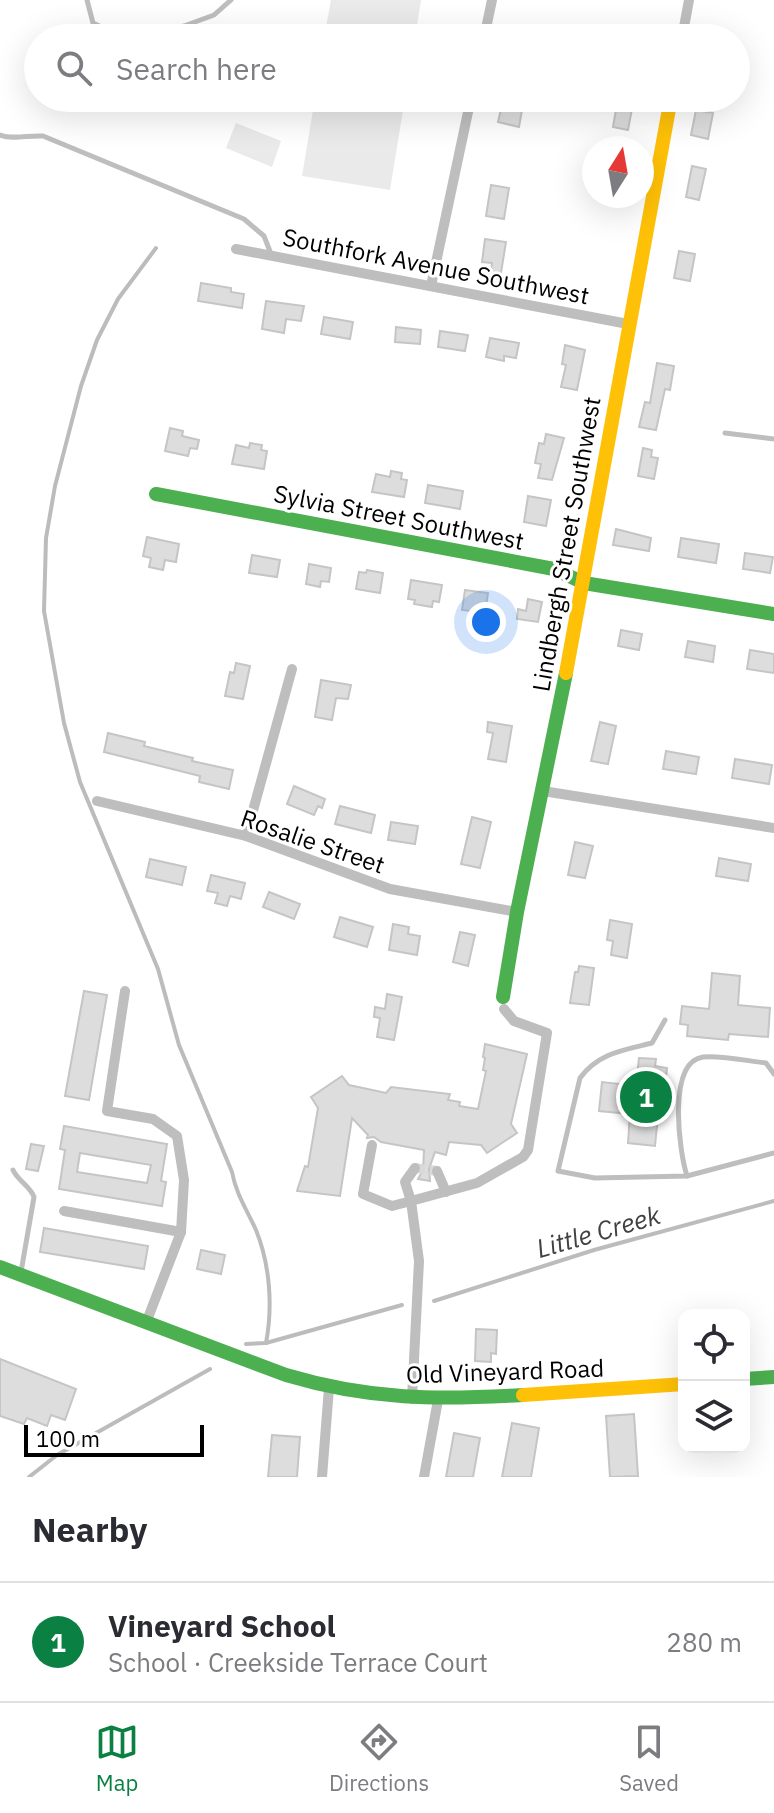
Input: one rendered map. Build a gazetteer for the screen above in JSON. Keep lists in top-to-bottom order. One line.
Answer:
{"streets":{"street":["Southfork Avenue Southwest","Sylvia Street Southwest","Lindbergh Street Southwest","Rosalie Street","Old Vineyard Road"]},"crossings":[["Southfork Avenue Southwest","Lindbergh Street Southwest"],["Sylvia Street Southwest","Lindbergh Street Southwest"],["Lindbergh Street Southwest","Rosalie Street"]],"water":["Little Creek"],"scale_bar":"100 m","north":"top","page":{"search":"Search here","pins":"1","scale":"100 m","heading":"Nearby","list":[{"mark":"1","name":"Vineyard School","note":"School · Creekside Terrace Court","value":"280 m"}],"nav":["Map","Directions","Saved"]}}
